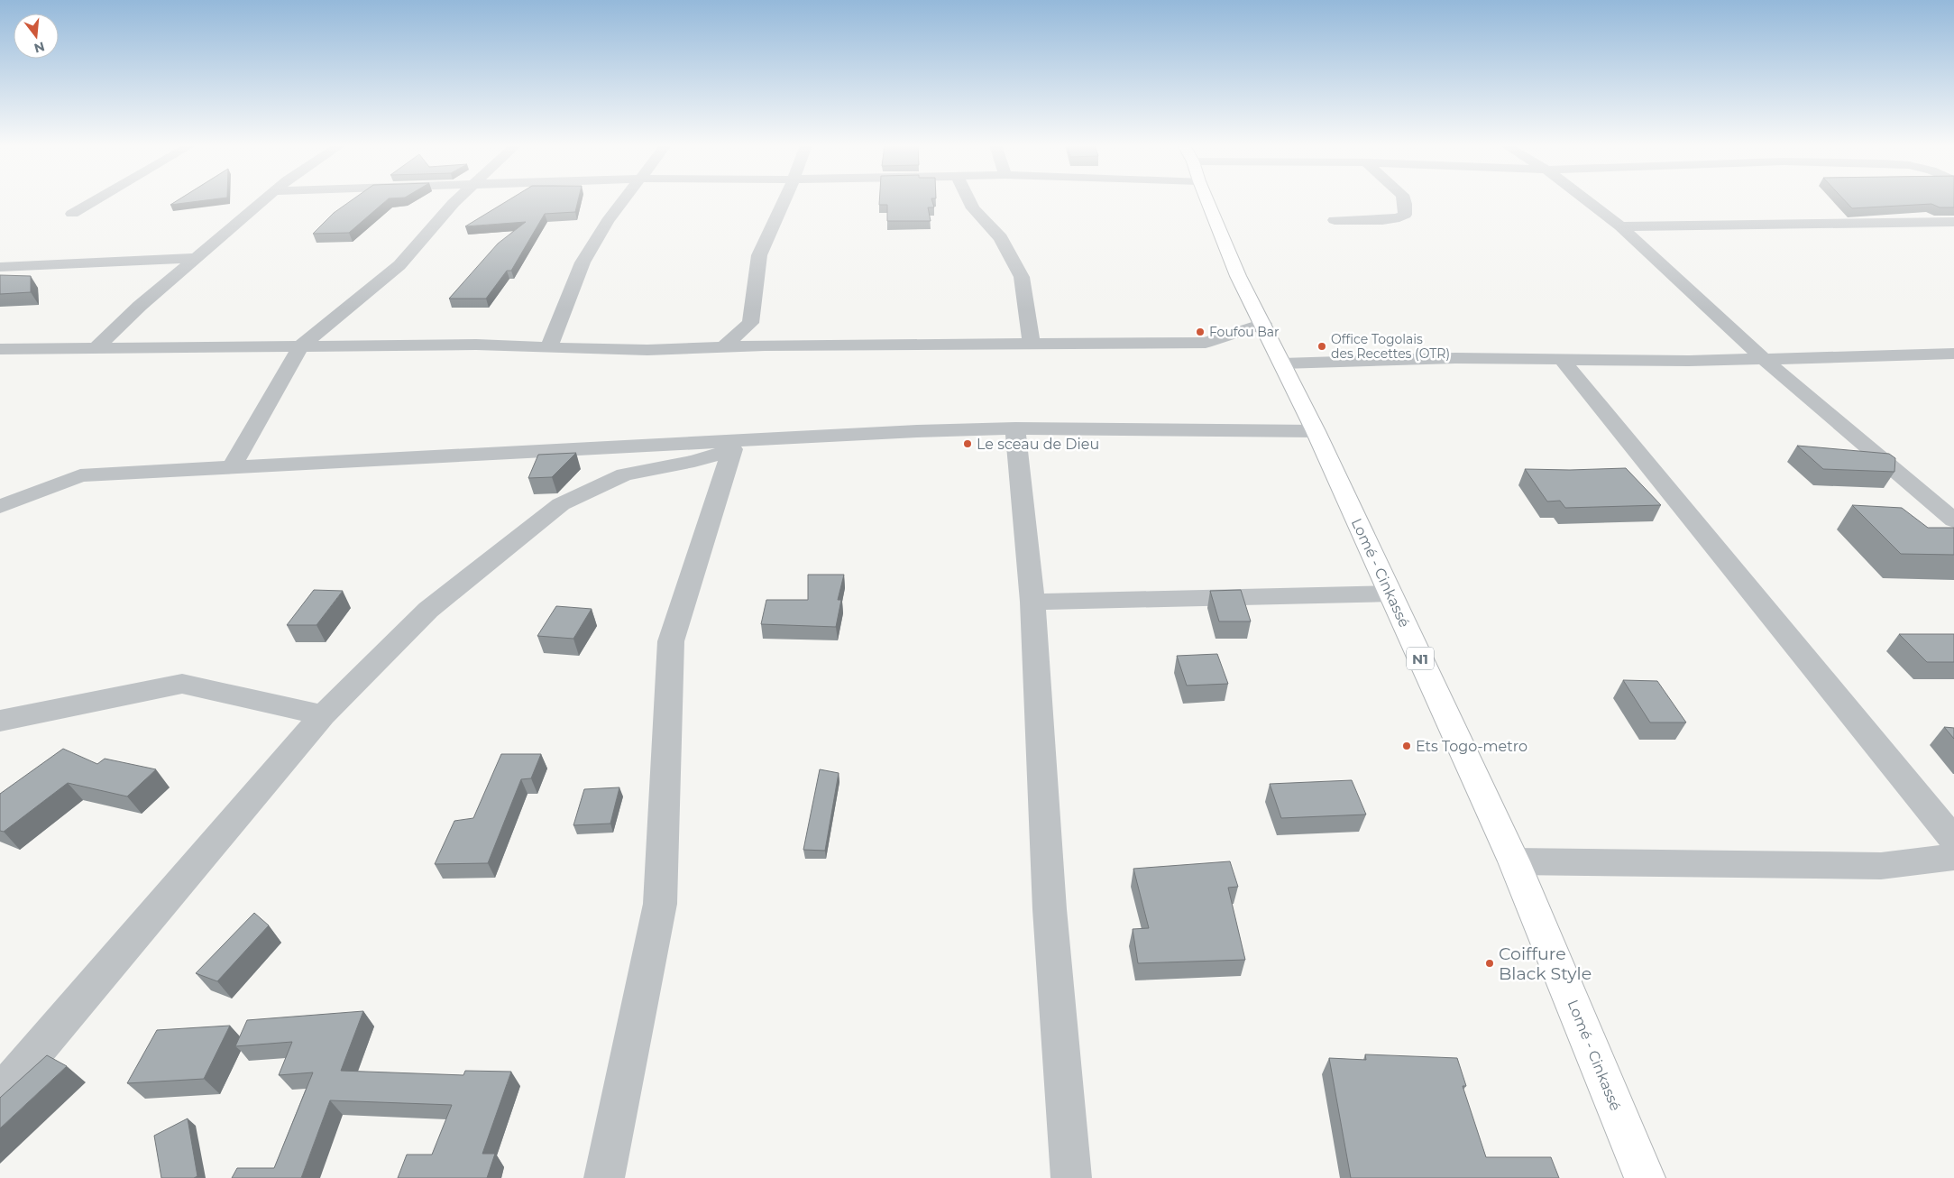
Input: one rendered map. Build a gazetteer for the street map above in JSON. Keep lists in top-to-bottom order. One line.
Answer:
{"streets":{"highway":["Lomé - Cinkassé","N1"]},"places":["Foufou Bar","Office Togolais des Recettes (OTR)","Le sceau de Dieu","Ets Togo-metro","Coiffure Black Style"],"north":"bottom"}
